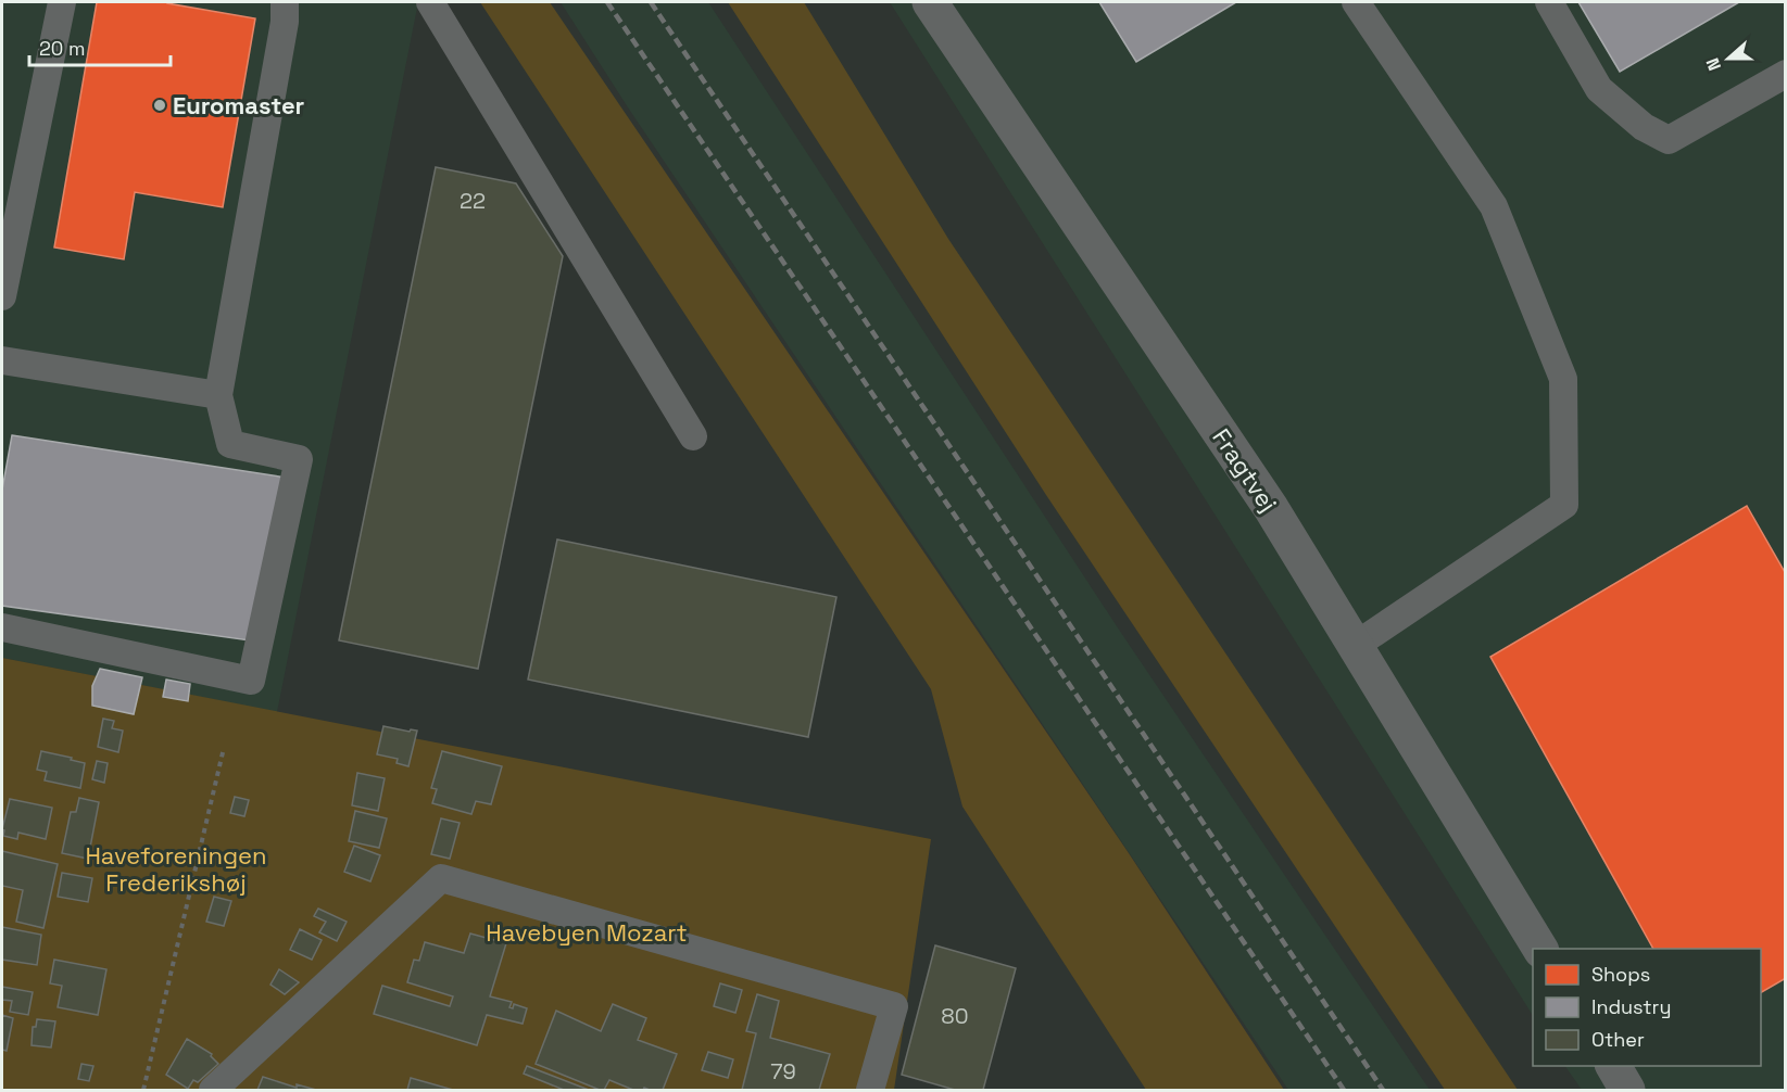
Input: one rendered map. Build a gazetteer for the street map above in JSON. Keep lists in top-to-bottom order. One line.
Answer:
{"streets":{"street":["Fragtvej"]},"parks":["Haveforeningen Frederikshøj","Havebyen Mozart"],"places":["Euromaster"],"house_numbers":["22","80","79"],"legend":["Shops","Industry","Other"],"scale_bar":"20 m","north":"left"}
